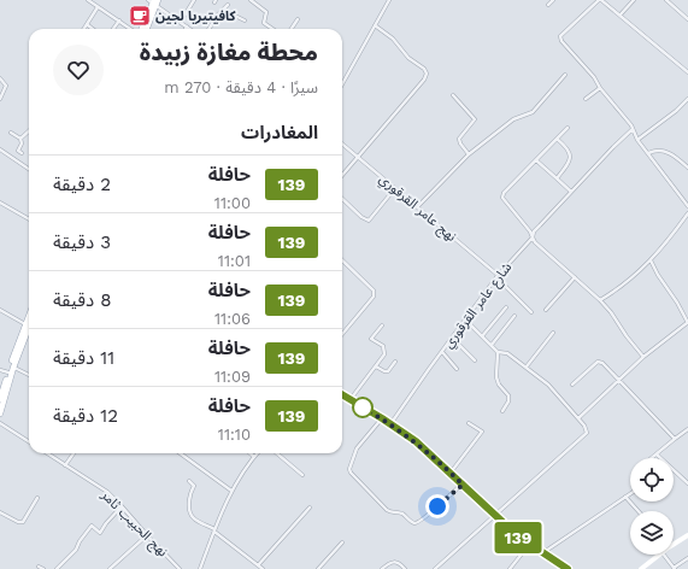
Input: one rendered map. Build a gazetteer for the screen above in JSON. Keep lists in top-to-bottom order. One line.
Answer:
{"streets":{"street":["نهج عامر القرقوري","شارع عامر القرقوري","نهج الحبيب ثامر"]},"crossings":[["نهج عامر القرقوري","شارع عامر القرقوري"]],"places":{"cafe":["كافيتيريا لجين"]},"lines":["bus line 139"],"page":{"on_map":"139","heading":[["محطة مغازة زبيدة","سيرًا · 4 دقيقة · 270 m"],"المغادرات"],"list":[{"mark":"139","name":"حافلة","note":"11:00","value":"2 دقيقة"},{"mark":"139","name":"حافلة","note":"11:01","value":"3 دقيقة"},{"mark":"139","name":"حافلة","note":"11:06","value":"8 دقيقة"},{"mark":"139","name":"حافلة","note":"11:09","value":"11 دقيقة"},{"mark":"139","name":"حافلة","note":"11:10","value":"12 دقيقة"}]}}
